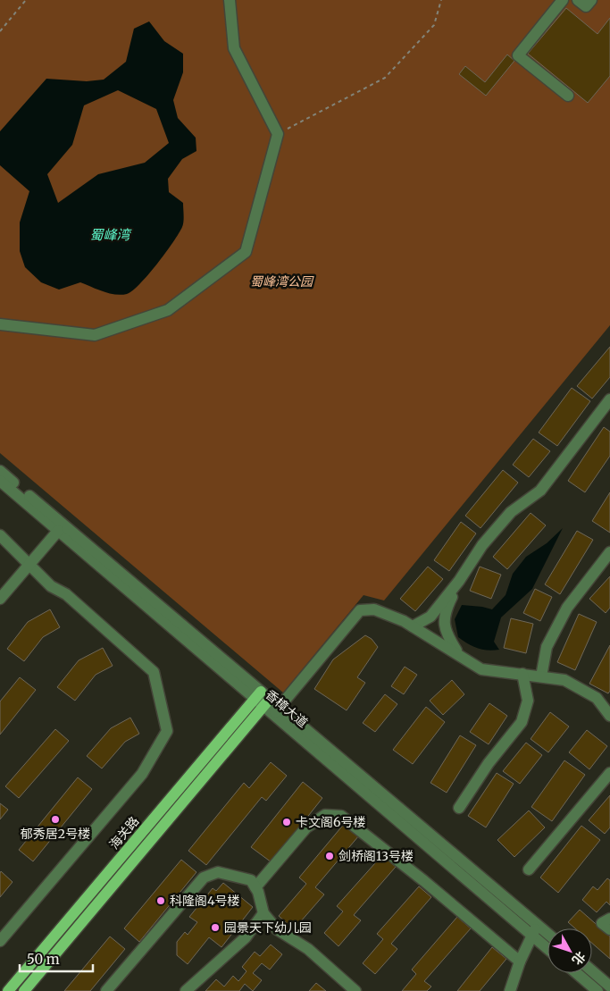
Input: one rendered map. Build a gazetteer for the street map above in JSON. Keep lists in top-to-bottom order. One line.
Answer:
{"streets":{"main road":["海关路"],"street":["香樟大道"]},"crossings":[["香樟大道","海关路"]],"water":["蜀峰湾"],"parks":["蜀峰湾公园"],"places":["郁秀居2号楼","卡文阁6号楼","剑桥阁13号楼","科隆阁4号楼","园景天下幼儿园"],"scale_bar":"50 m","north":"bottom right"}
